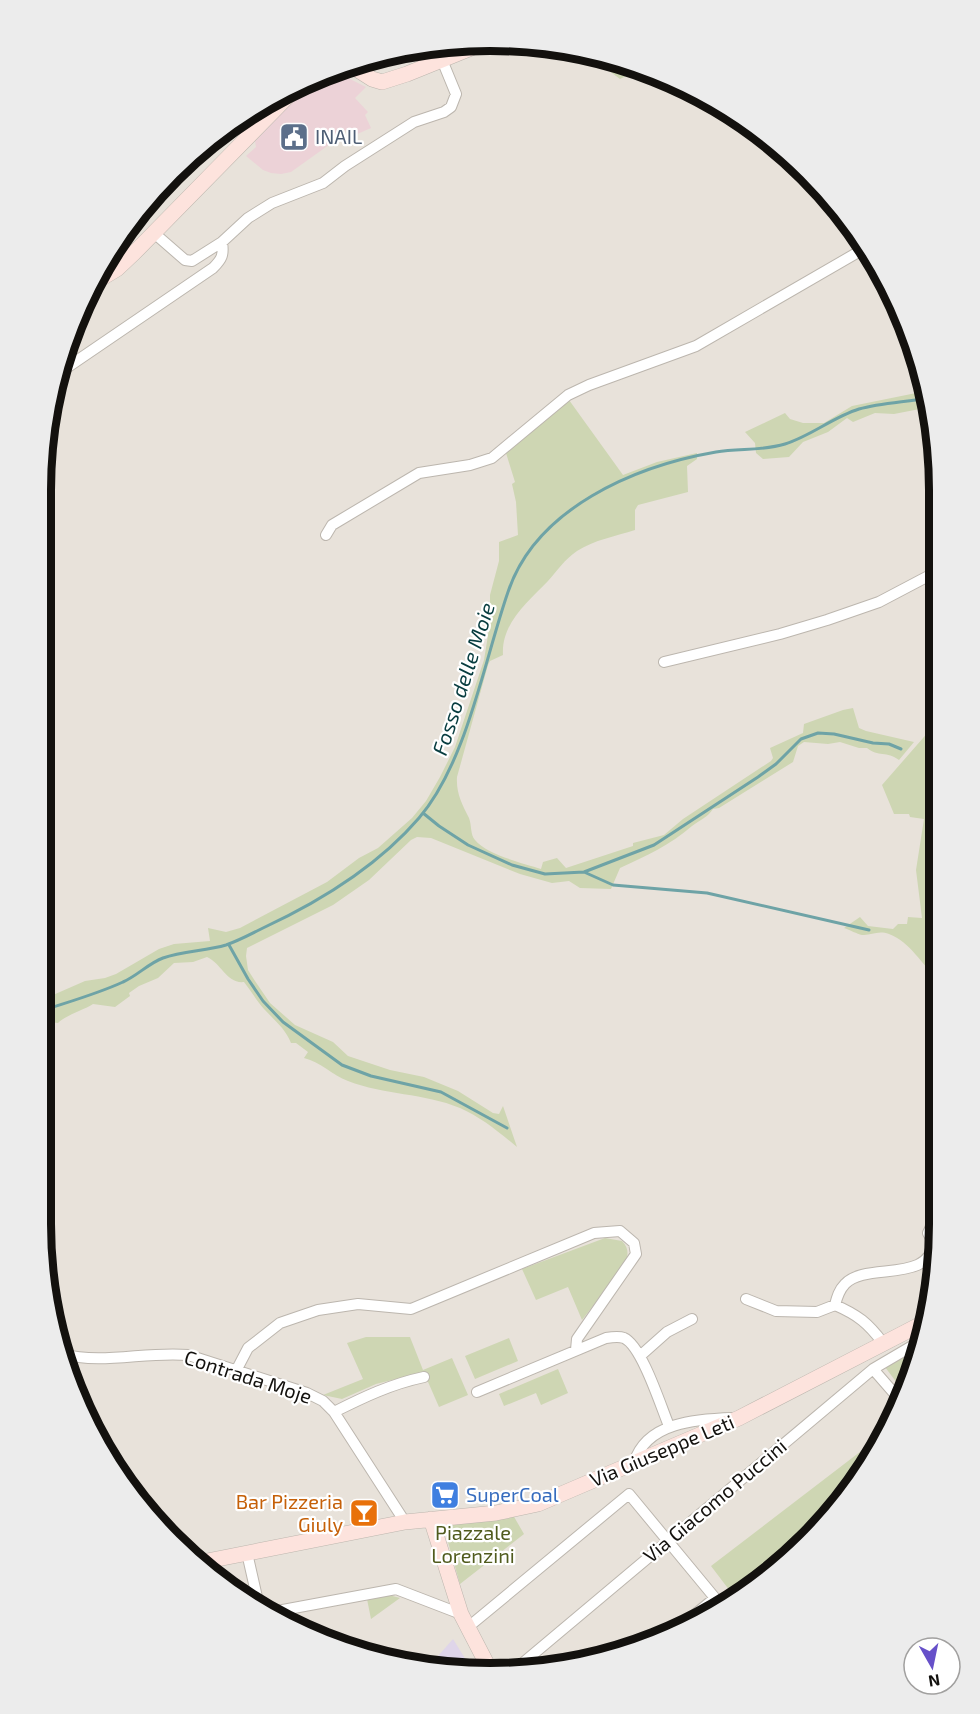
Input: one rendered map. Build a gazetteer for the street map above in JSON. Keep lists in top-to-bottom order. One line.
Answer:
{"streets":{"main road":["Via Giuseppe Leti"],"street":["Contrada Moje","Via Giacomo Puccini"]},"crossings":[["Contrada Moje","Via Giuseppe Leti"]],"water":["Fosso delle Moie"],"parks":["Piazzale Lorenzini"],"places":{"public building":["INAIL"],"supermarket":["SuperCoal"],"bar":["Bar Pizzeria Giuly"]},"north":"bottom"}
